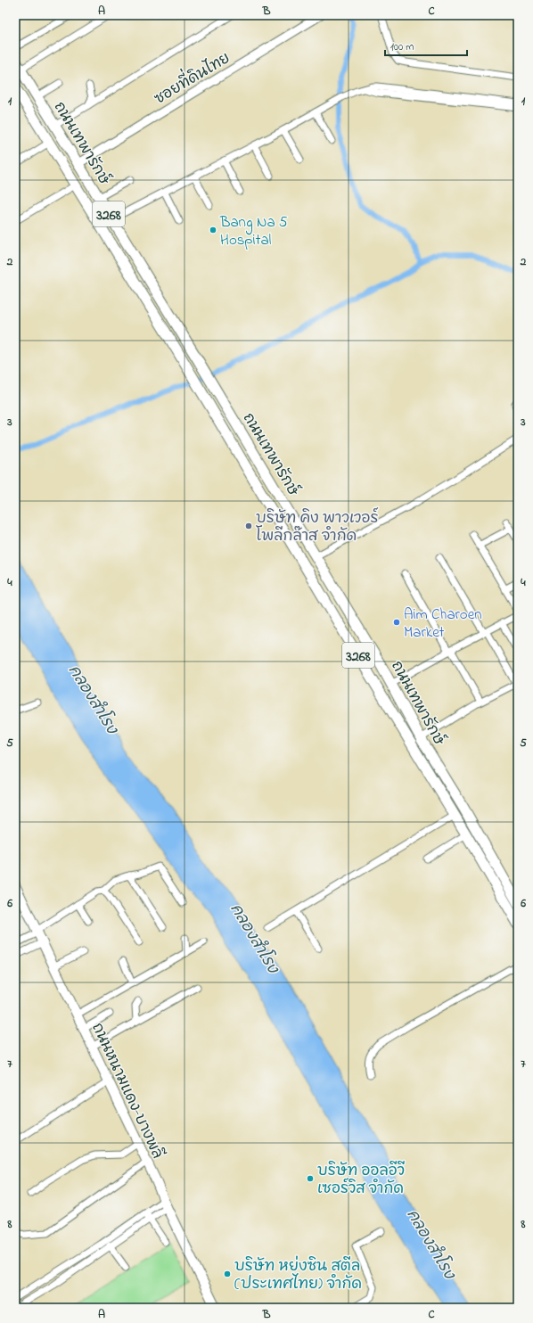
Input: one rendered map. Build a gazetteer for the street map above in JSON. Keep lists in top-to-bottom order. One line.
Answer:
{"streets":{"main road":["ถนนเทพารักษ์","3268","ถนนหนามแดง-บางพลี"],"street":["ซอยที่ดินไทย"]},"crossings":[["ซอยที่ดินไทย","ถนนเทพารักษ์"]],"water":["คลองสำโรง"],"places":["Bang Na 5 Hospital","บริษัท คิง พาวเวอร์ โพลีกล๊าส จำกัด","Aim Charoen Market","บริษัท ออลอีวี เซอร์วิส จำกัด","บริษัท หย่งซิน สตีล (ประเทศไทย) จํากัด"],"scale_bar":"100 m","grid":{"columns":["A","B","C"],"rows":["1","2","3","4","5","6","7","8"]}}
